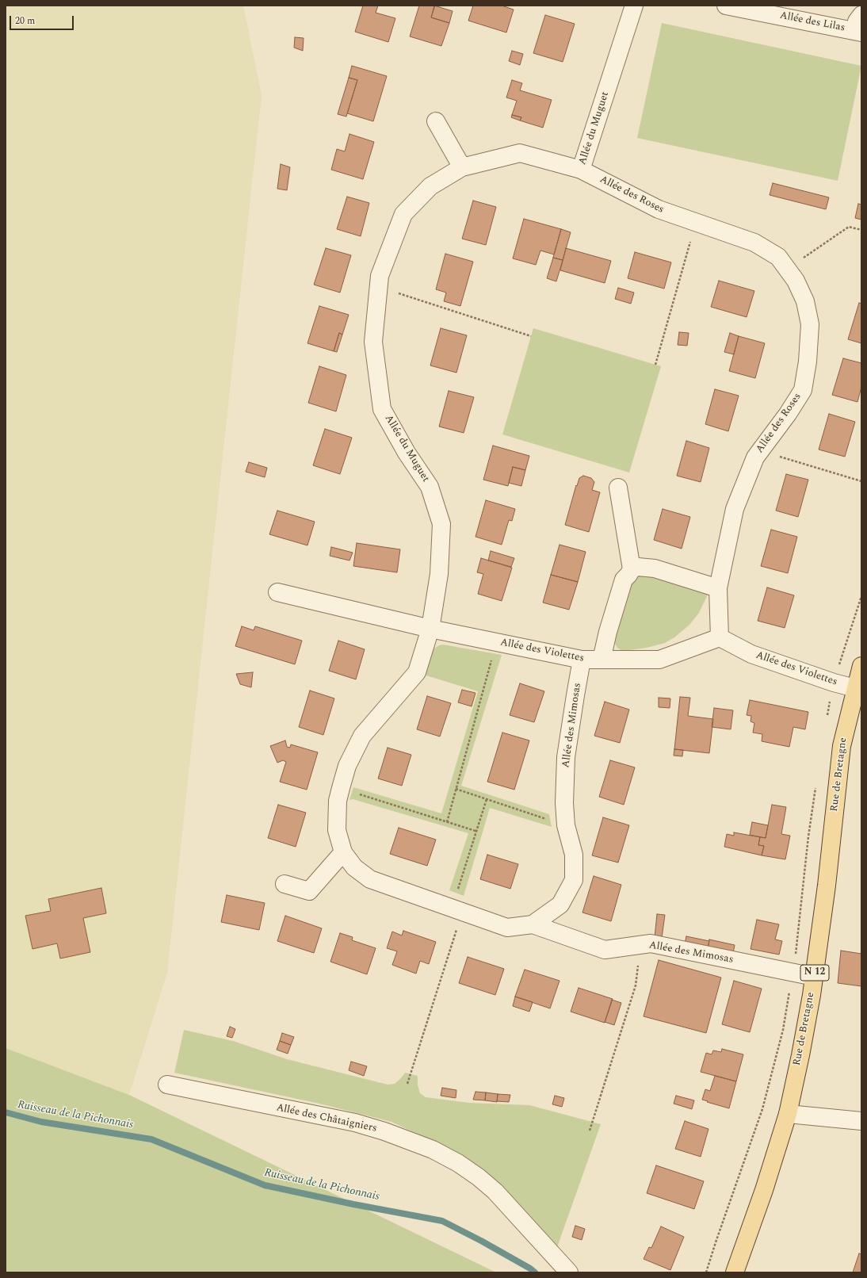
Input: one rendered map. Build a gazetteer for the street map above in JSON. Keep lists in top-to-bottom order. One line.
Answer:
{"streets":{"main road":["Rue de Bretagne","N 12"],"street":["Allée des Lilas","Allée du Muguet","Allée des Roses","Allée des Violettes","Allée des Mimosas","Allée des Châtaigniers"]},"crossings":[["Allée du Muguet","Allée des Roses"],["Allée du Muguet","Allée des Violettes"],["Allée du Muguet","Allée des Mimosas"],["Allée des Roses","Allée des Violettes"],["Allée des Violettes","Allée des Mimosas"],["Allée des Violettes","Rue de Bretagne"],["Allée des Mimosas","Rue de Bretagne"]],"water":["Ruisseau de la Pichonnais"],"scale_bar":"20 m"}
